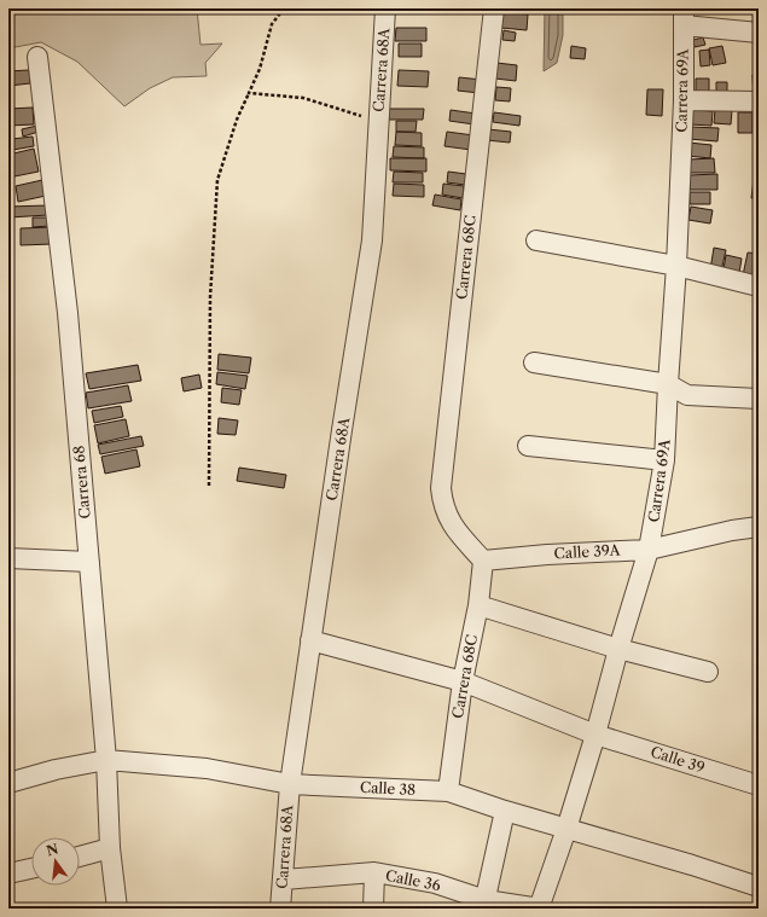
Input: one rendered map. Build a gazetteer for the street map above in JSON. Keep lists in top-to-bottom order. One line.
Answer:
{"streets":{"street":["Carrera 68A","Carrera 69A","Carrera 68C","Carrera 68","Calle 39A","Calle 39","Calle 38","Calle 36"]},"crossings":[["Carrera 68A","Calle 39"],["Carrera 68A","Calle 38"],["Carrera 68A","Calle 36"],["Carrera 69A","Calle 39A"],["Carrera 69A","Calle 39"],["Carrera 69A","Calle 38"],["Carrera 69A","Calle 36"],["Carrera 68C","Calle 39A"],["Carrera 68C","Calle 39"],["Carrera 68C","Calle 38"],["Carrera 68","Calle 38"]],"north":"top"}
